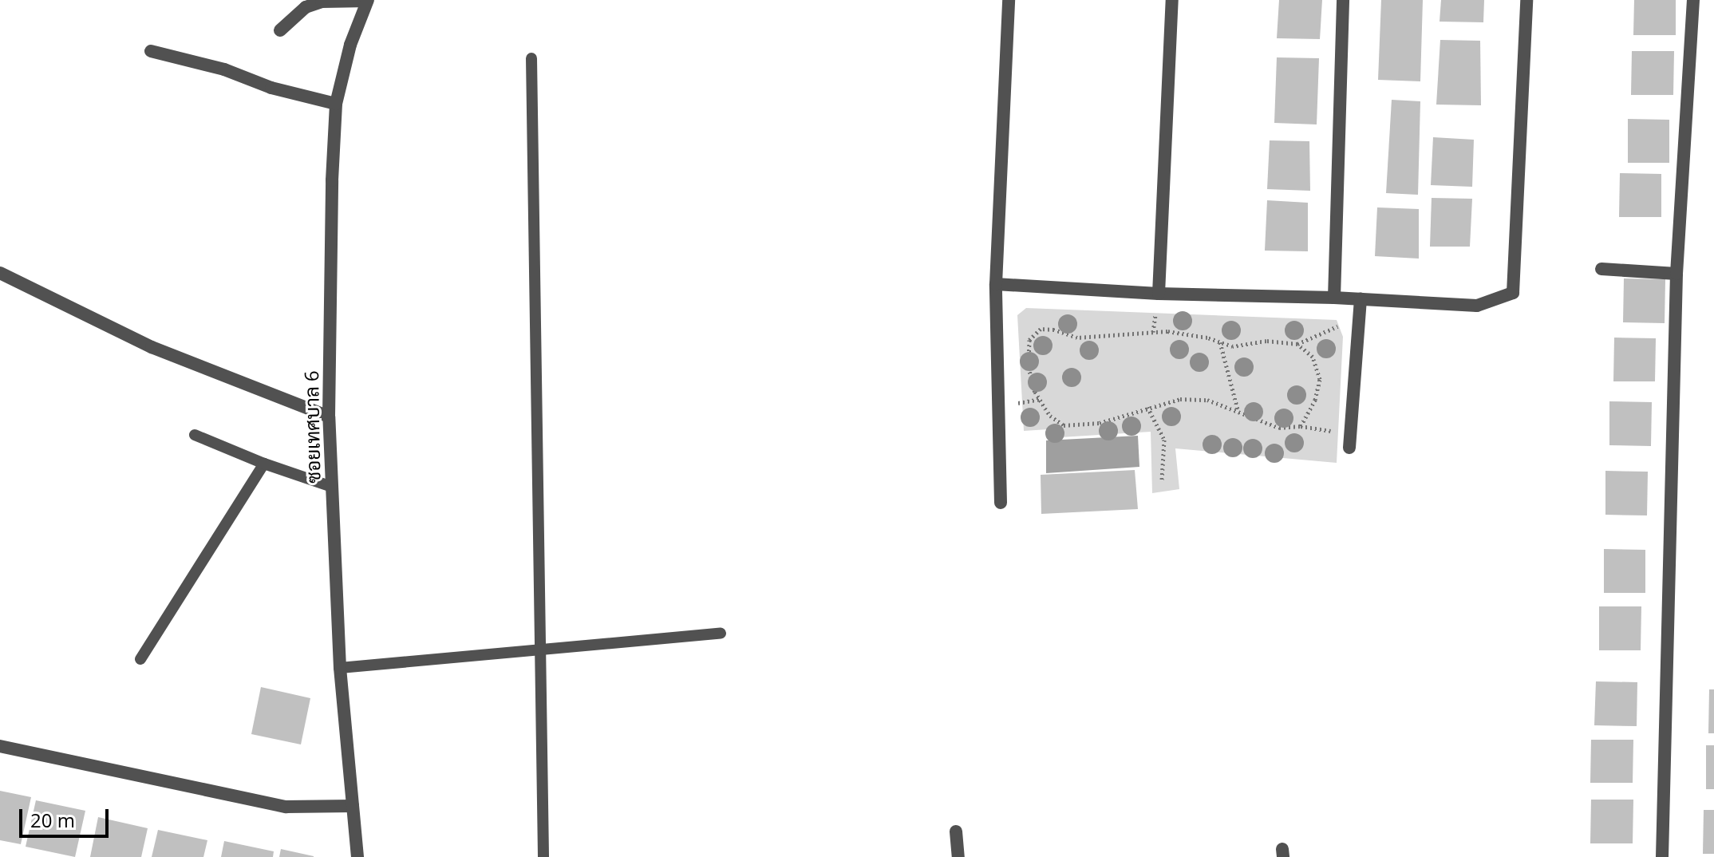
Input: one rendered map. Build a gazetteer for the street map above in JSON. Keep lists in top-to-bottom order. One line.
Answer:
{"streets":{"street":["ซอยเทศบาล 6"]},"scale_bar":"20 m"}
